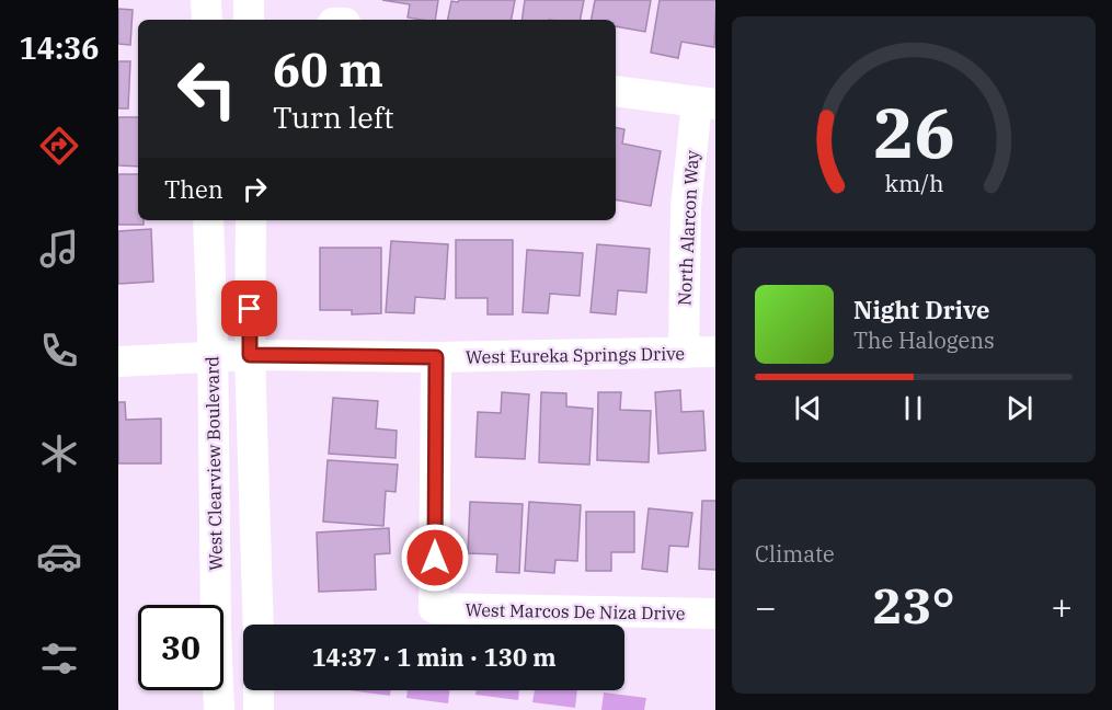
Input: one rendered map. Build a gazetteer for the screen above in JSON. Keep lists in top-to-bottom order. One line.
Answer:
{"streets":{"street":["North Alarcon Way","West Eureka Springs Drive","West Clearview Boulevard","West Marcos De Niza Drive"]},"crossings":[["North Alarcon Way","West Eureka Springs Drive"],["West Eureka Springs Drive","West Clearview Boulevard"],["West Eureka Springs Drive","West Marcos De Niza Drive"]],"page":{"tabs":"14:36","turn":["60 m","Turn left"],"then":"Then","song":["Night Drive","The Halogens"],"tile":"Climate","heat":["−","23°","+"],"limit":"30","trip":"14:37 · 1 min · 130 m","gauge":["26","km/h"]}}
